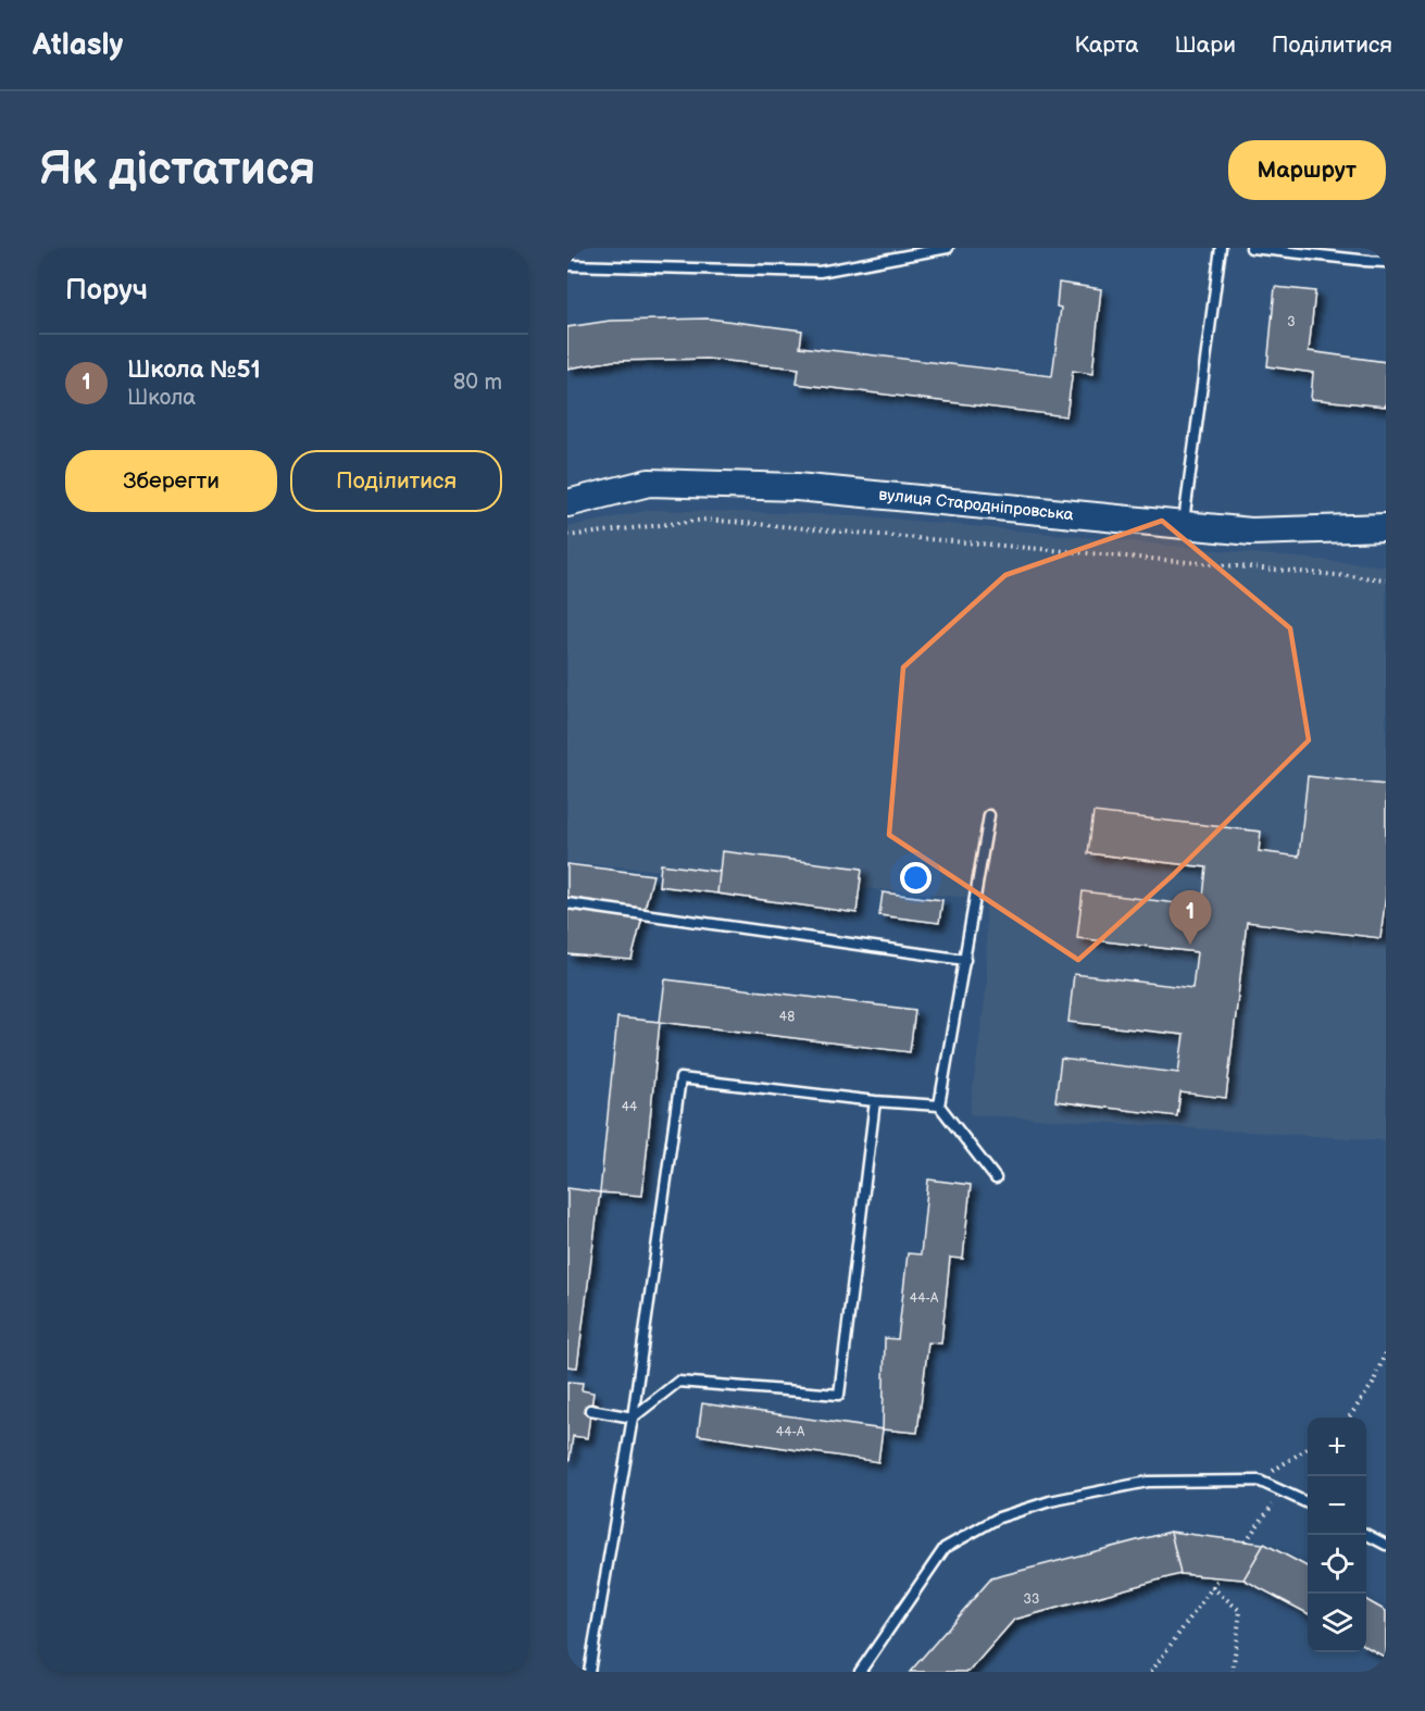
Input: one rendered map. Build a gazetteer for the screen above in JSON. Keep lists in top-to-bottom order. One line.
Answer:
{"streets":{"street":["вулиця Стародніпровська"]},"house_numbers":["3","48","44","44-А","44-А","33"],"page":{"header":"Atlasly","nav":["Карта","Шари","Поділитися"],"buttons":["Маршрут",["Зберегти","Поділитися"]],"title":"Як дістатися","heading":"Поруч","list":[{"mark":"1","name":"Школа №51","note":"Школа","value":"80 m"}],"pins":"1","map_buttons":["+","−"]}}
